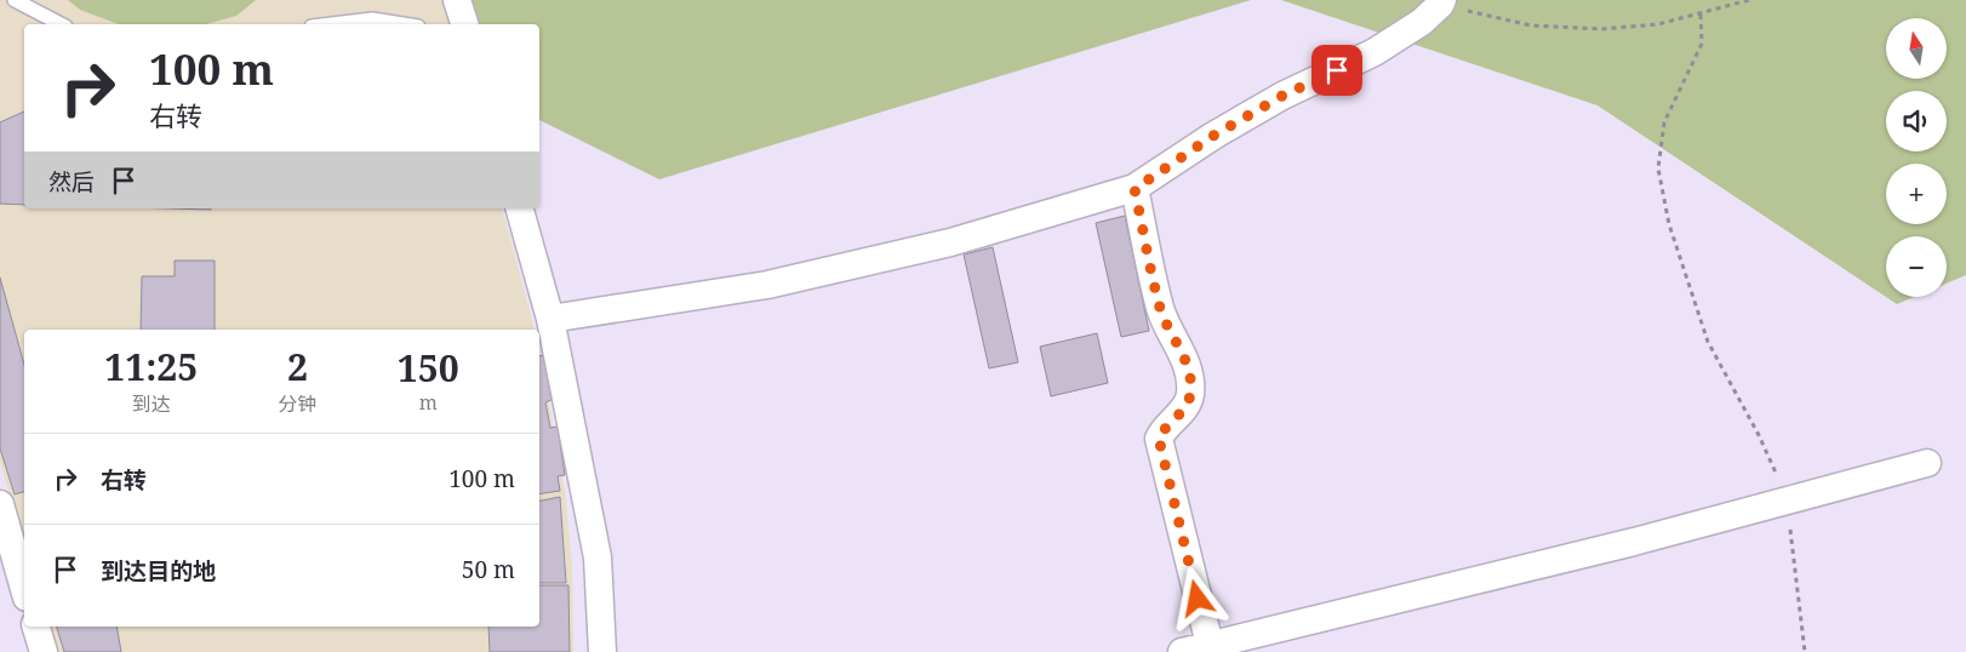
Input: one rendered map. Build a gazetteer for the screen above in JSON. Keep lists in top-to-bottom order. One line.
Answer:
{"north":"top","page":{"map_buttons":["+","−"],"turn":["100 m","右转"],"then":"然后","eta":["11:25","到达","2","分钟","150","m"],"list":[{"name":"右转","value":"100 m"},{"name":"到达目的地","value":"50 m"}]}}
